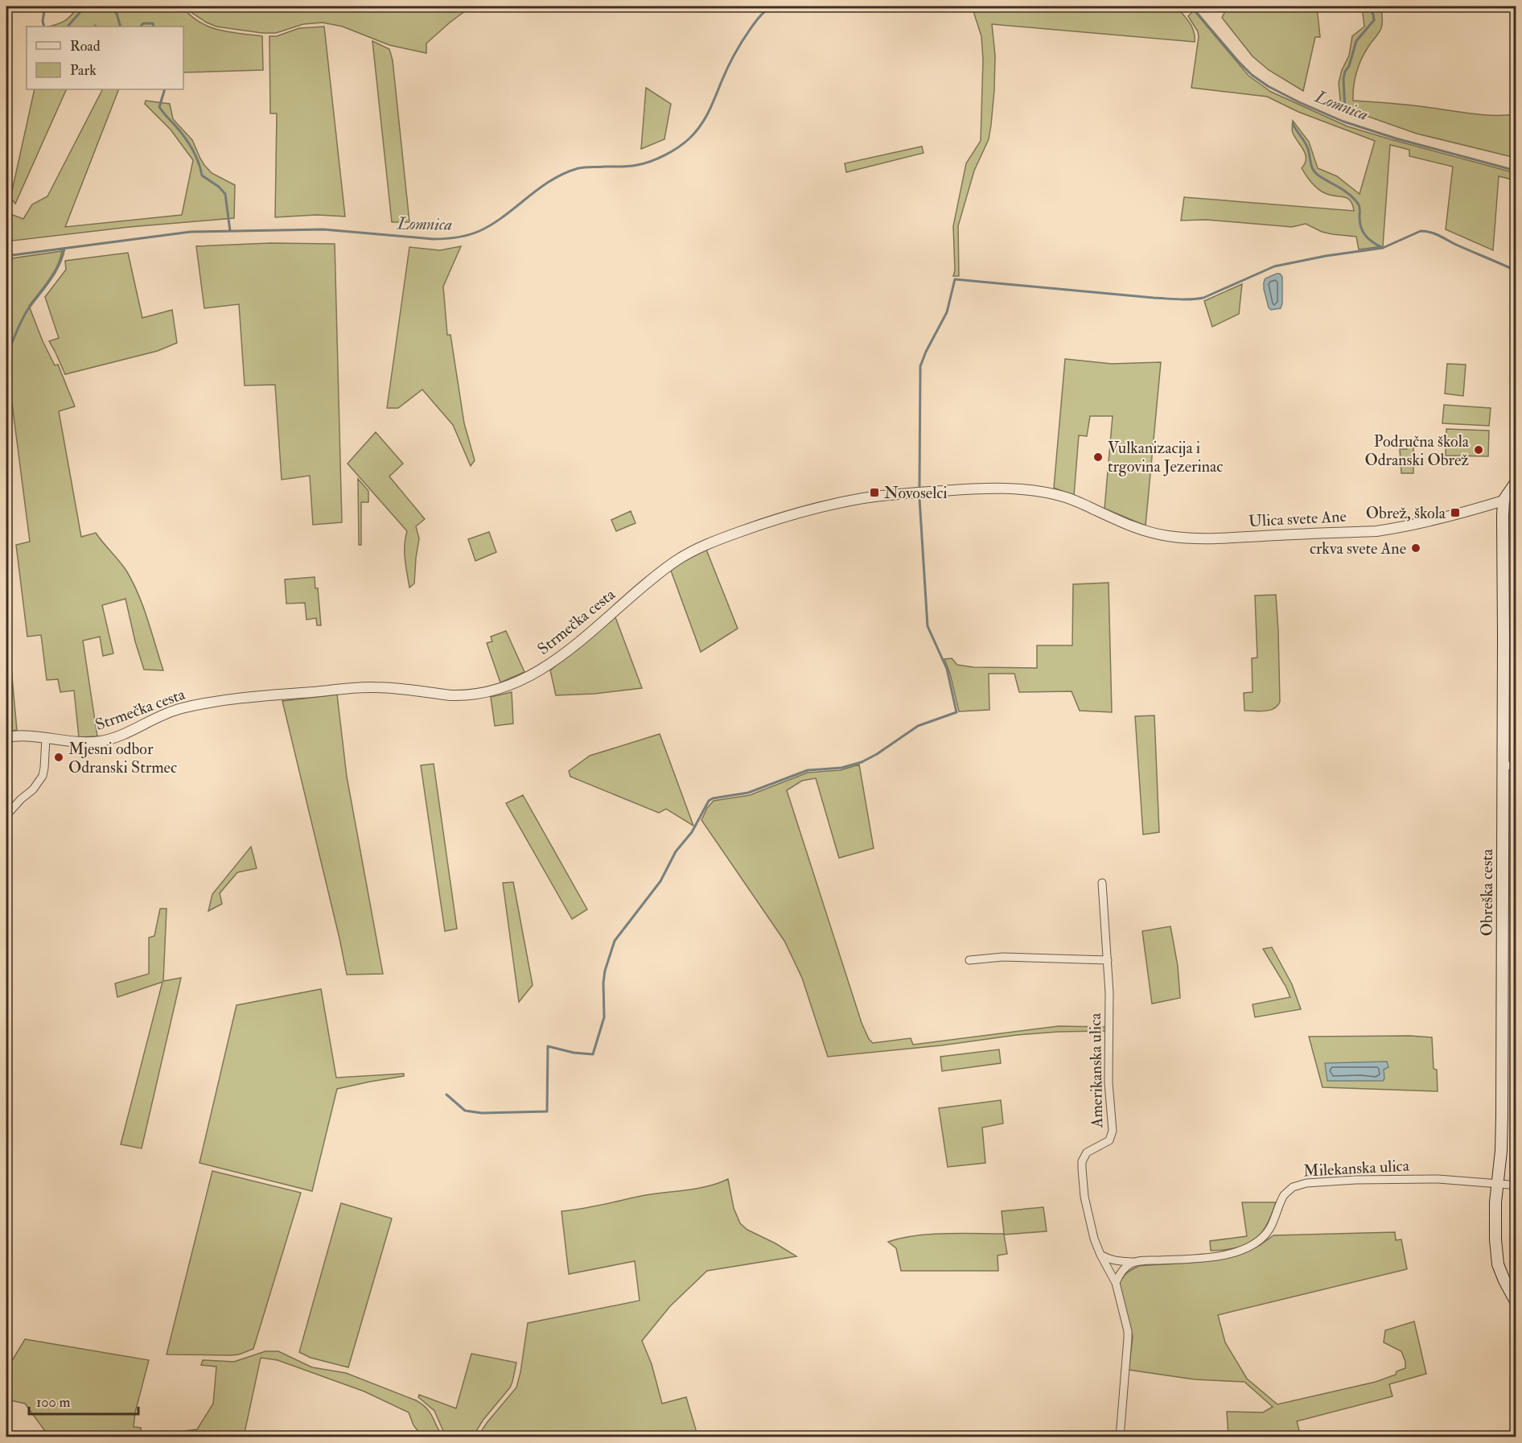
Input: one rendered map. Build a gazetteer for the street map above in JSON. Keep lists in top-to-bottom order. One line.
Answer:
{"streets":{"main road":["Obreška cesta"],"street":["Ulica svete Ane","Strmečka cesta","Amerikanska ulica","Milekanska ulica"]},"crossings":[["Ulica svete Ane","Strmečka cesta"],["Ulica svete Ane","Obreška cesta"],["Obreška cesta","Milekanska ulica"],["Amerikanska ulica","Milekanska ulica"]],"water":["Lomnica"],"places":{"other":["Područna škola Odranski Obrež","Vulkanizacija i trgovina Jezerinac","crkva svete Ane","Mjesni odbor Odranski Strmec"],"transit":["Novoselci","Obrež, škola"]},"legend":["Road","Park"],"scale_bar":"100 m"}
